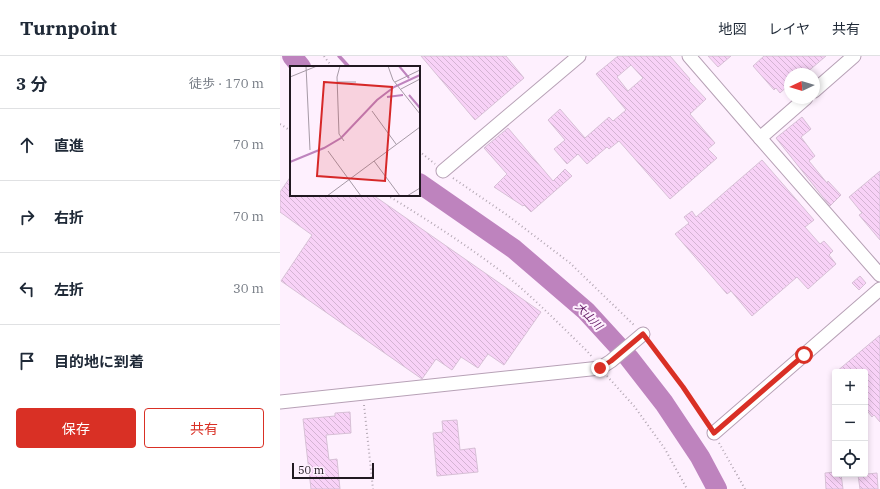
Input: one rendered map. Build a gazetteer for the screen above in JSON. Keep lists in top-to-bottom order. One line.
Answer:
{"water":["大山川"],"scale_bar":"50 m","north":"left","page":{"header":"Turnpoint","nav":["地図","レイヤ","共有"],"heading":["3 分","徒歩 · 170 m"],"list":[["直進","70 m"],["右折","70 m"],["左折","30 m"],"目的地に到着"],"map_buttons":["+","−"],"buttons":["保存","共有"],"scale":"50 m"}}
